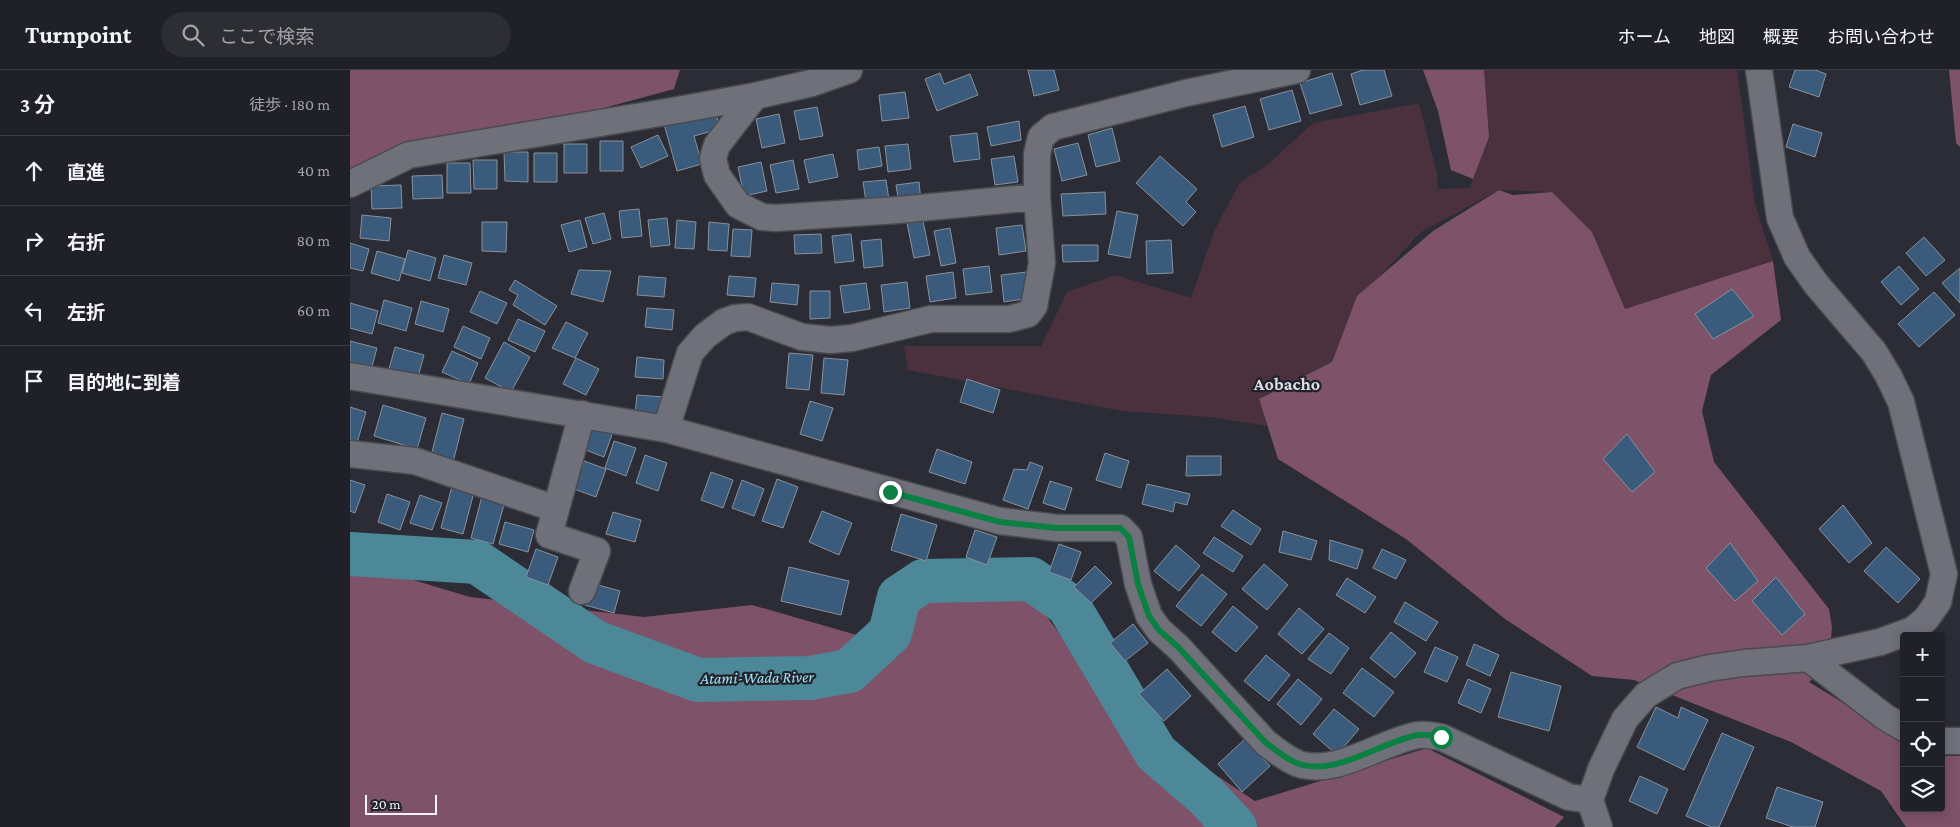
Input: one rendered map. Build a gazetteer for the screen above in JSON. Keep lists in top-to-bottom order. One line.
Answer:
{"districts":["Aobacho"],"water":["Atami-Wada River"],"scale_bar":"20 m","page":{"header":"Turnpoint","search":"ここで検索","nav":["ホーム","地図","概要","お問い合わせ"],"heading":["3 分","徒歩 · 180 m"],"list":[["直進","40 m"],["右折","80 m"],["左折","60 m"],"目的地に到着"],"map_buttons":["+","−"],"scale":"20 m"}}
